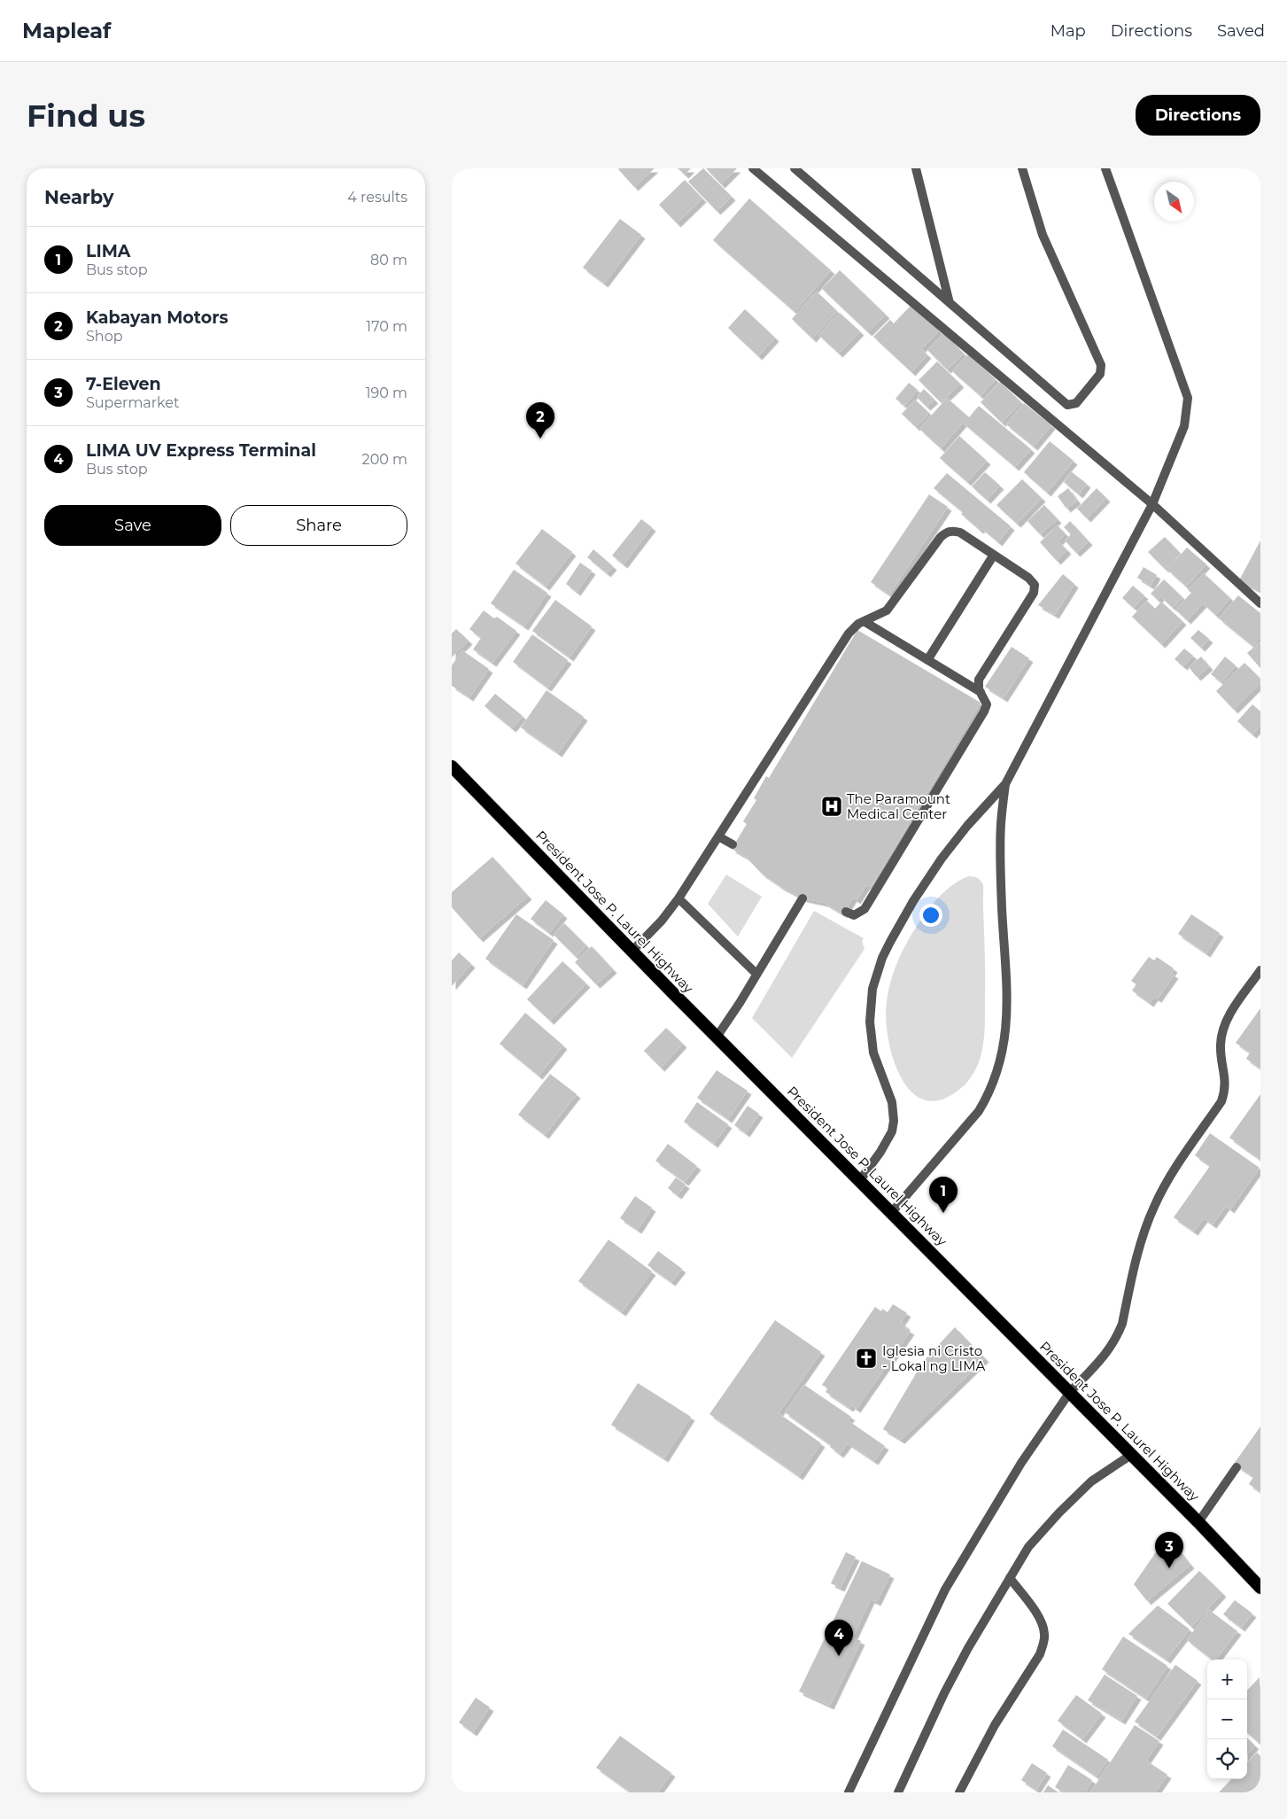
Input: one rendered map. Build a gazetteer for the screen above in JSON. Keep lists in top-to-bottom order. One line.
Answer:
{"streets":{"highway":["President Jose P. Laurel Highway"]},"places":{"hospital":["The Paramount Medical Center"],"church":["Iglesia ni Cristo - Lokal ng LIMA"]},"north":"bottom right","page":{"header":"Mapleaf","nav":["Map","Directions","Saved"],"buttons":["Directions",["Save","Share"]],"title":"Find us","heading":["Nearby","4 results"],"list":[{"mark":"1","name":"LIMA","note":"Bus stop","value":"80 m"},{"mark":"2","name":"Kabayan Motors","note":"Shop","value":"170 m"},{"mark":"3","name":"7-Eleven","note":"Supermarket","value":"190 m"},{"mark":"4","name":"LIMA UV Express Terminal","note":"Bus stop","value":"200 m"}],"pins":["2","1","3","4"],"map_buttons":["+","−"]}}
